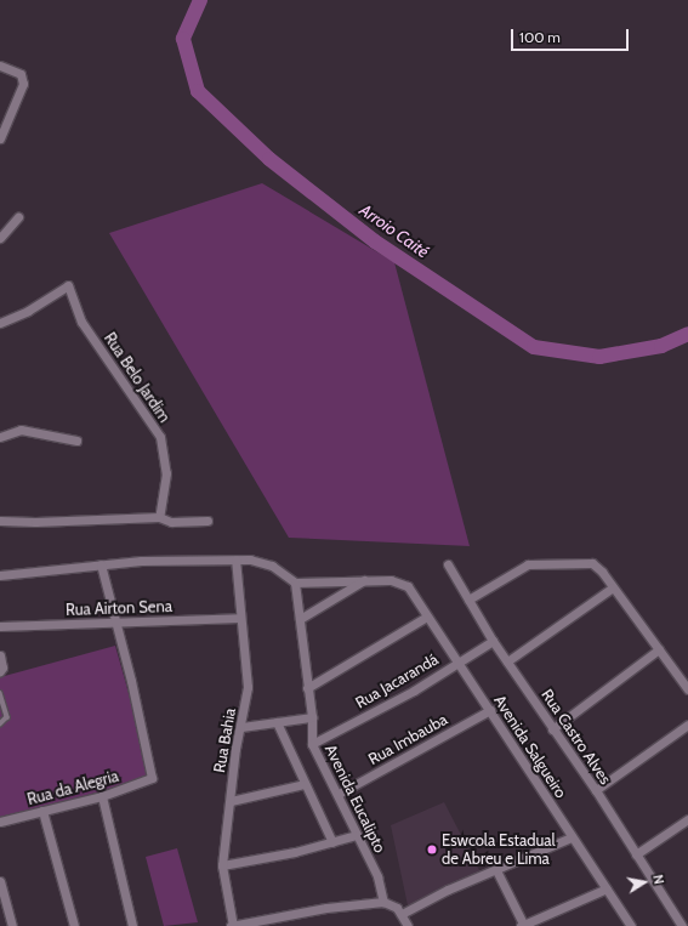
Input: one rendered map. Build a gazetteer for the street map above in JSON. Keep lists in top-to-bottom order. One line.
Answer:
{"streets":{"street":["Rua Belo Jardim","Rua Airton Sena","Rua Jacarandá","Rua Castro Alves","Rua Imbauba","Rua Bahia","Avenida Salgueiro","Rua da Alegria","Avenida Eucalipto"]},"crossings":[["Rua Airton Sena","Rua Bahia"],["Rua Airton Sena","Rua da Alegria"],["Rua Jacarandá","Rua Castro Alves"],["Rua Jacarandá","Avenida Salgueiro"],["Rua Jacarandá","Avenida Eucalipto"],["Rua Imbauba","Avenida Salgueiro"],["Rua Imbauba","Avenida Eucalipto"]],"water":["Arroio Caité"],"places":["Eswcola Estadual de Abreu e Lima"],"scale_bar":"100 m","north":"right"}
